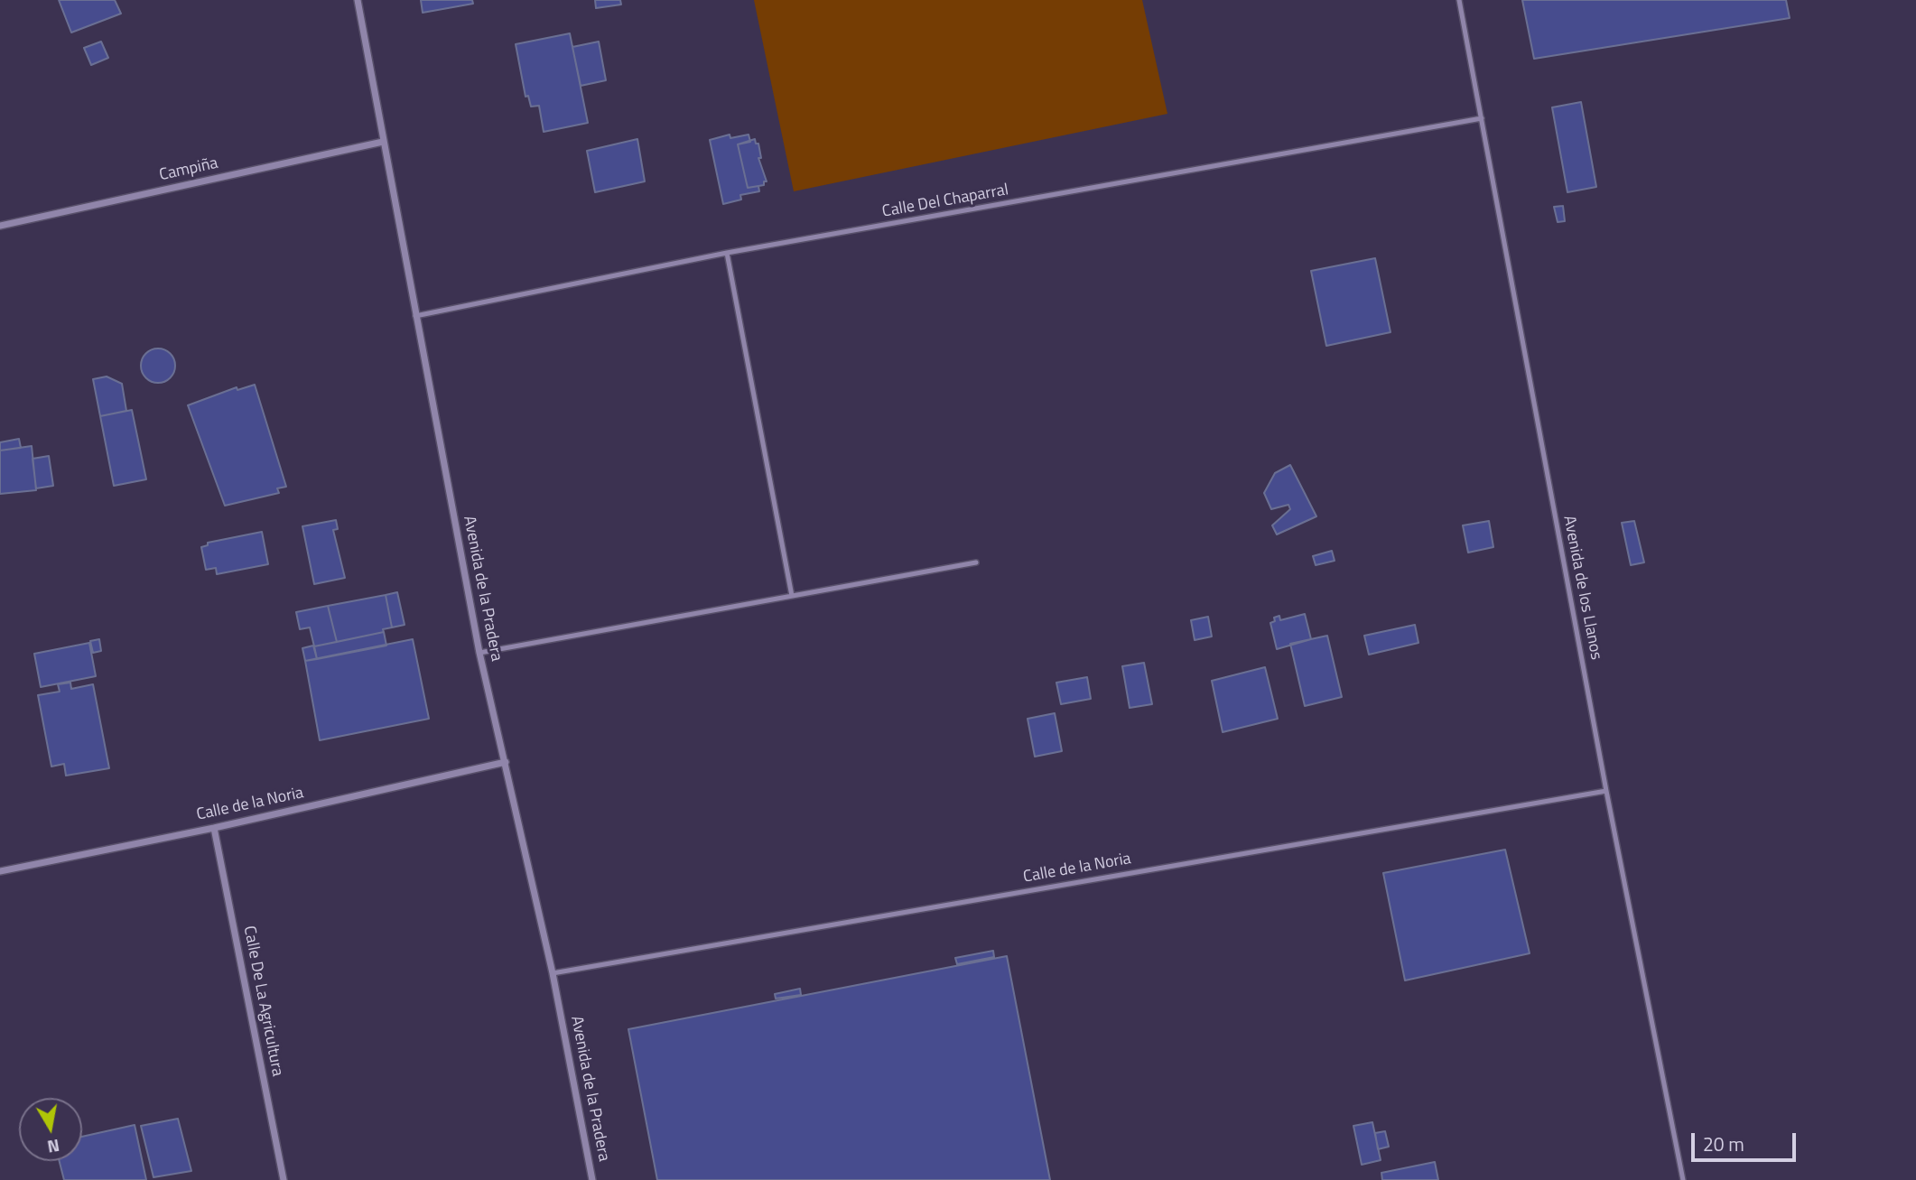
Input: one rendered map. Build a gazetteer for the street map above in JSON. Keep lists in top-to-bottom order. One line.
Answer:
{"streets":{"street":["Campiña","Avenida de la Pradera","Calle de la Noria","Calle De La Agricultura"],"lane":["Calle Del Chaparral","Avenida de los Llanos"]},"crossings":[["Campiña","Avenida de la Pradera"],["Calle Del Chaparral","Avenida de los Llanos"],["Calle Del Chaparral","Avenida de la Pradera"],["Avenida de los Llanos","Calle de la Noria"],["Avenida de la Pradera","Calle de la Noria"],["Calle de la Noria","Calle De La Agricultura"]],"scale_bar":"20 m","north":"bottom"}
